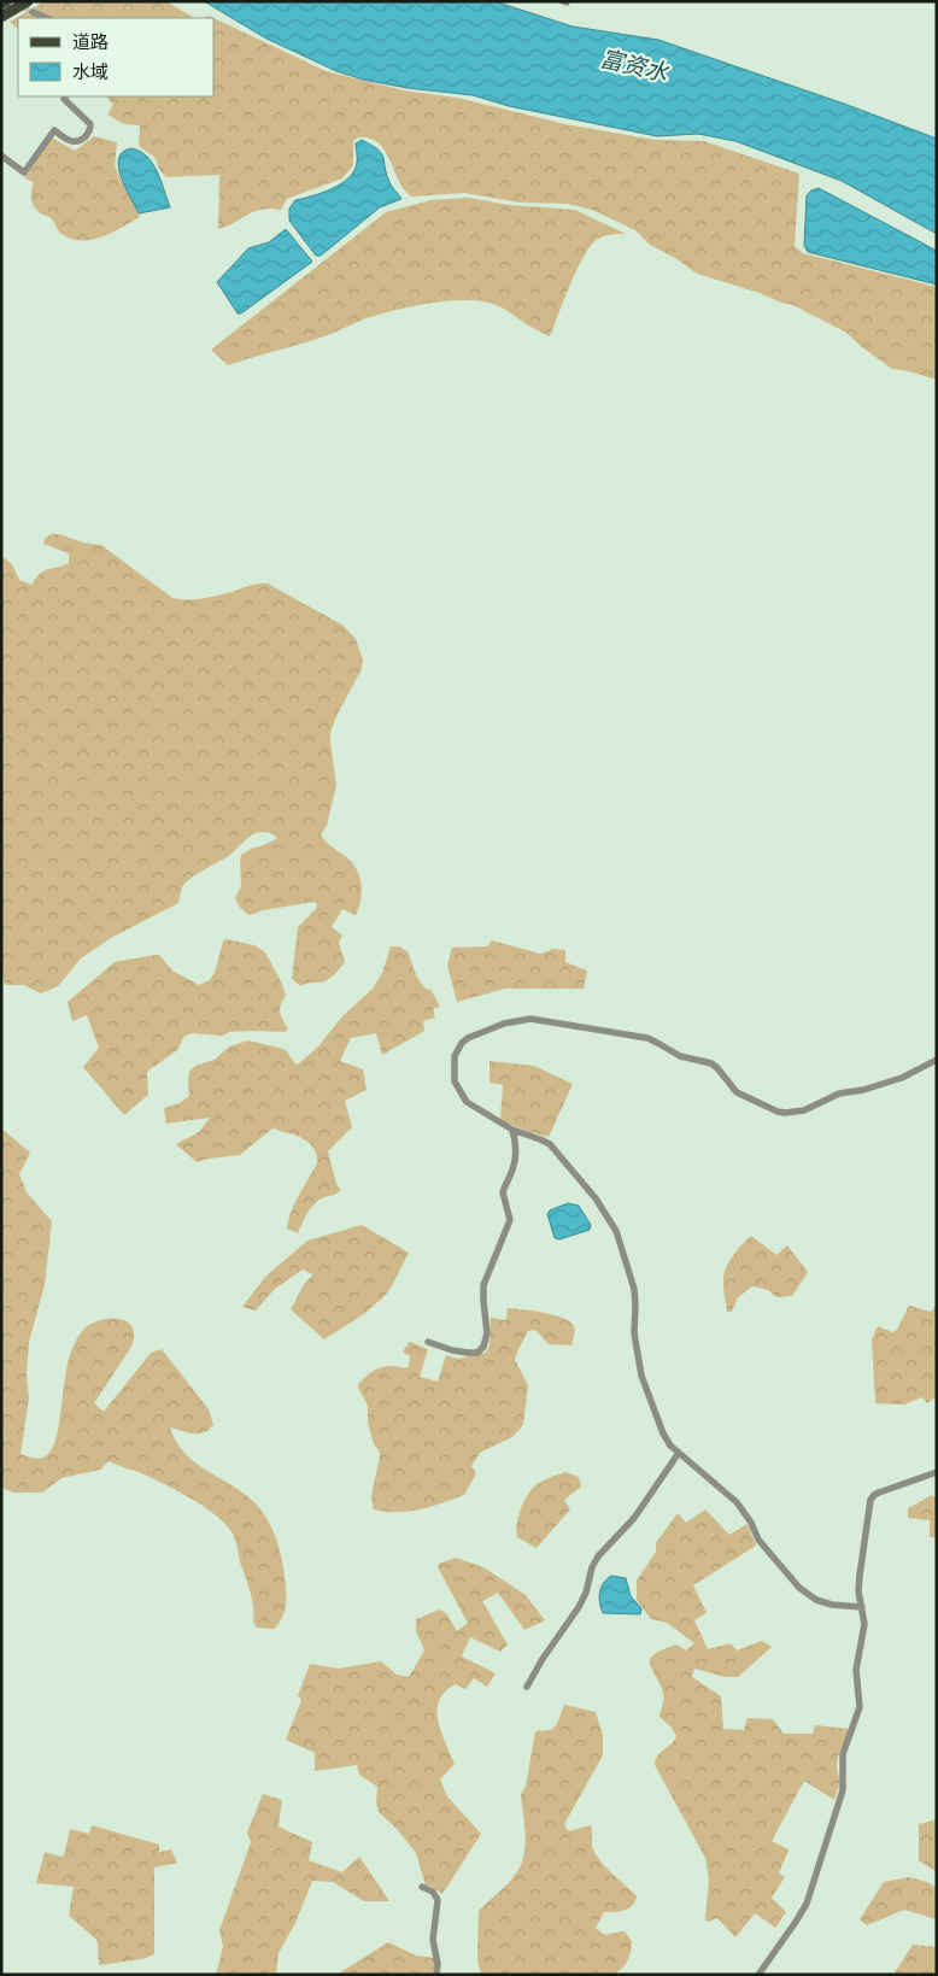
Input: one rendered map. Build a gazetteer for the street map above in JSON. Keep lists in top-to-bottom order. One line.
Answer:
{"water":["富资水"],"legend":["道路","水域"]}
